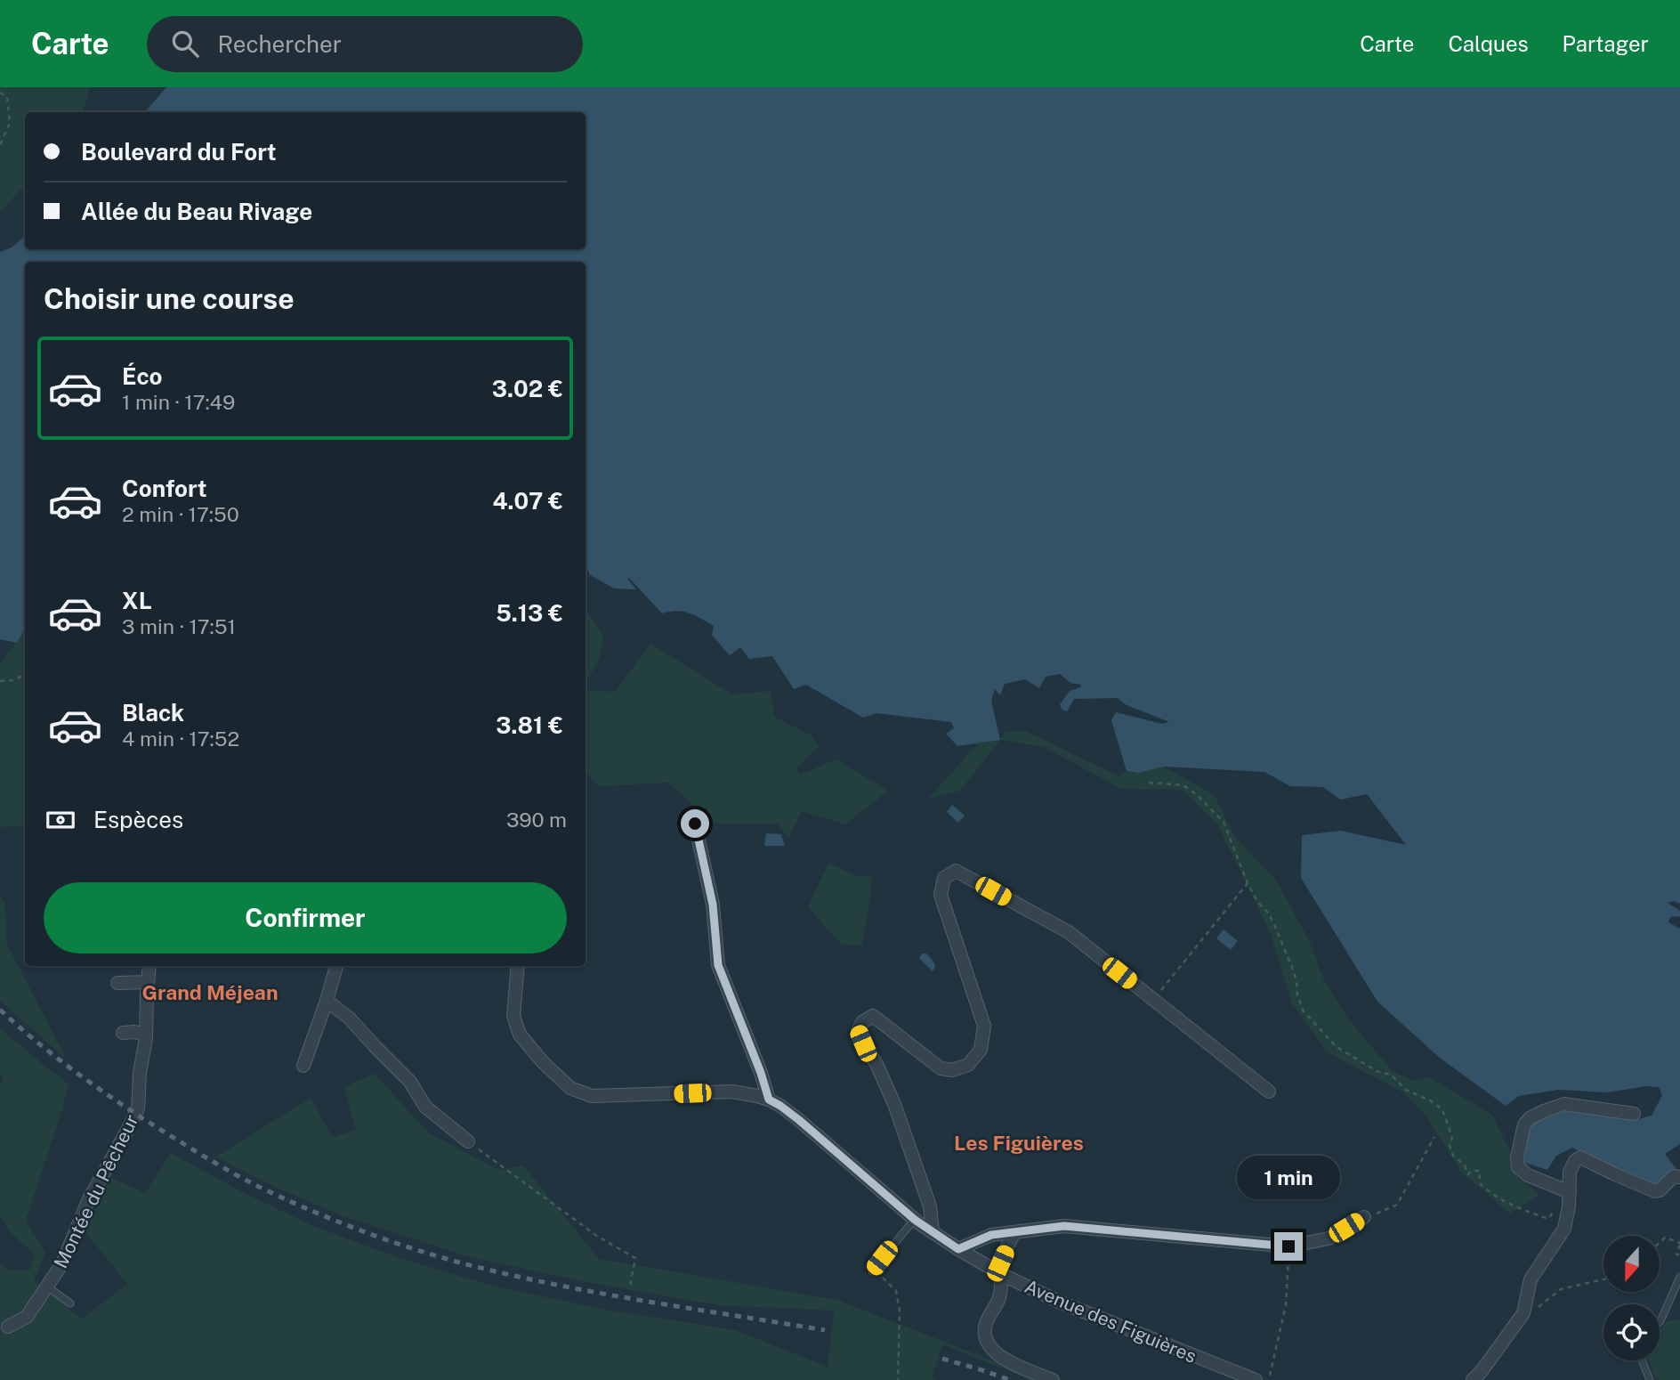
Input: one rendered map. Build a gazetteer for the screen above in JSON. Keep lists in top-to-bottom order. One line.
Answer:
{"streets":{"street":["Montée du Pêcheur","Avenue des Figuières"]},"districts":["Grand Méjean","Les Figuières"],"north":"bottom","page":{"header":"Carte","search":"Rechercher","nav":["Carte","Calques","Partager"],"banner":["Boulevard du Fort","Allée du Beau Rivage"],"heading":"Choisir une course","list":[{"name":"Éco","note":"1 min · 17:49","value":"3.02 €"},{"name":"Confort","note":"2 min · 17:50","value":"4.07 €"},{"name":"XL","note":"3 min · 17:51","value":"5.13 €"},{"name":"Black","note":"4 min · 17:52","value":"3.81 €"}],"pay":["Espèces","390 m"],"buttons":"Confirmer","bubble":"1 min"}}
